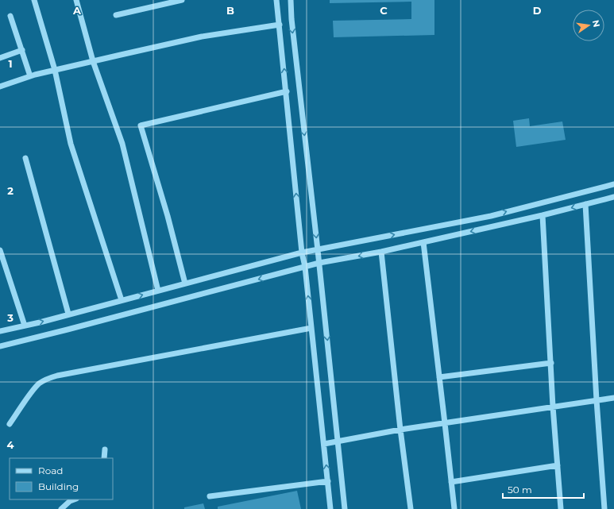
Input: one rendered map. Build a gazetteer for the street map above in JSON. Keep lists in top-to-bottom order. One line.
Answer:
{"legend":["Road","Building"],"scale_bar":"50 m","north":"right","grid":{"columns":["A","B","C","D"],"rows":["1","2","3","4"]}}
